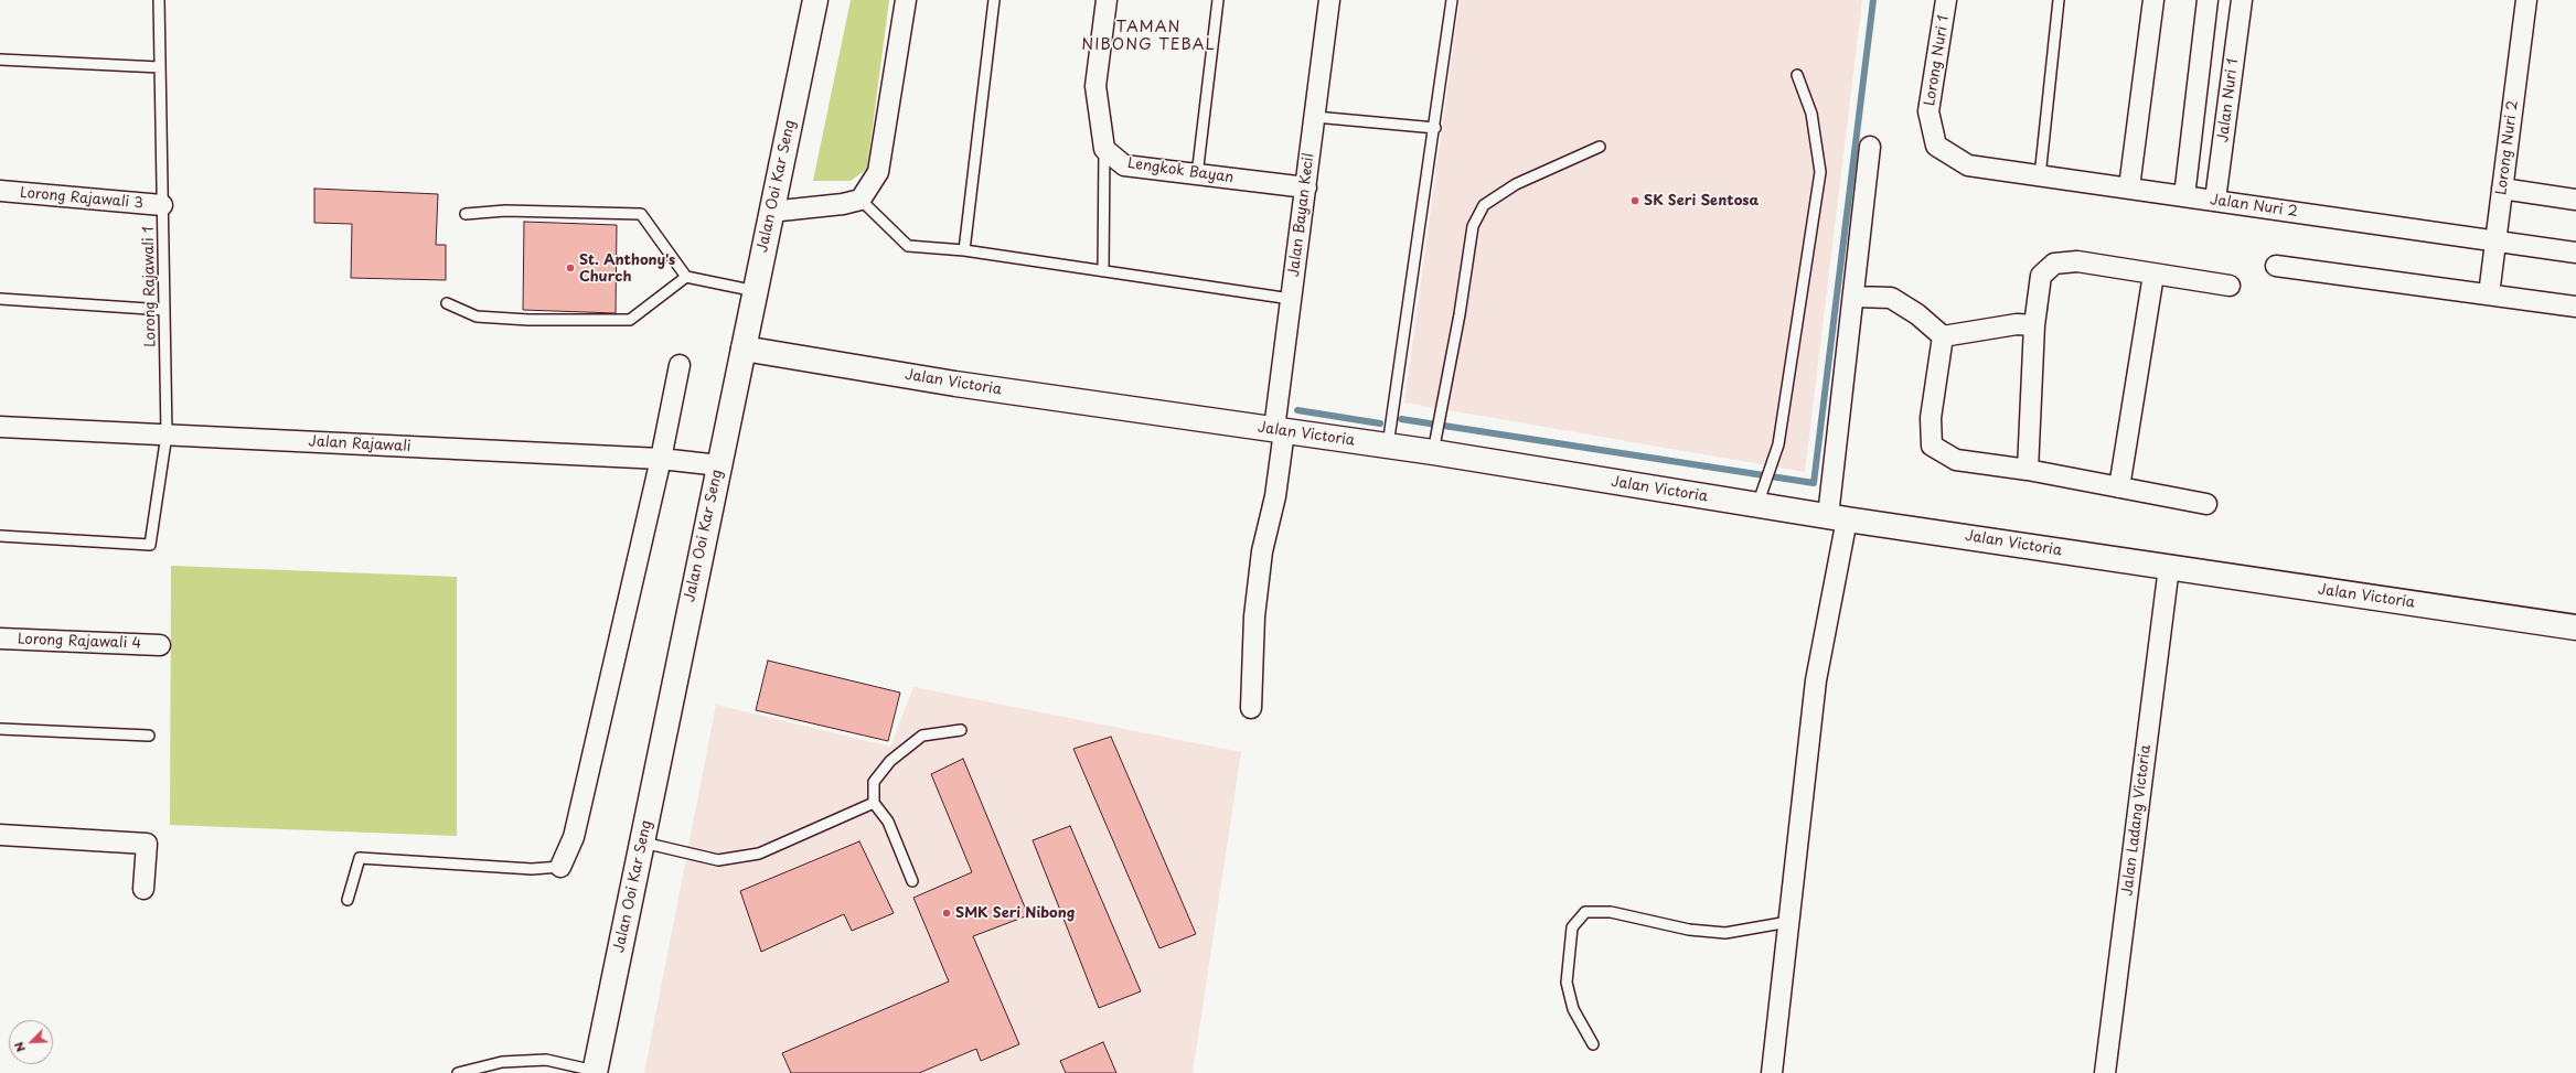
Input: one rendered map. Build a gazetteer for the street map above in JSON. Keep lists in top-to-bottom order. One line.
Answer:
{"streets":{"street":["Lorong Nuri 1","Jalan Nuri 1","Lorong Nuri 2","Lengkok Bayan","Jalan Ooi Kar Seng","Lorong Rajawali 3","Jalan Nuri 2","Jalan Bayan Kecil","Jalan Victoria","Jalan Rajawali","Lorong Rajawali 4","Jalan Ladang Victoria"],"lane":["Lorong Rajawali 1"]},"crossings":[["Lorong Nuri 1","Jalan Nuri 2"],["Jalan Nuri 1","Jalan Nuri 2"],["Lorong Nuri 2","Jalan Nuri 2"],["Lengkok Bayan","Jalan Bayan Kecil"],["Jalan Ooi Kar Seng","Jalan Victoria"],["Jalan Ooi Kar Seng","Jalan Rajawali"],["Lorong Rajawali 3","Lorong Rajawali 1"],["Jalan Bayan Kecil","Jalan Victoria"],["Lorong Rajawali 1","Jalan Rajawali"],["Jalan Victoria","Jalan Ladang Victoria"]],"districts":["TAMAN NIBONG TEBAL"],"places":["SK Seri Sentosa","St. Anthony's Church","SMK Seri Nibong"],"north":"bottom left"}
